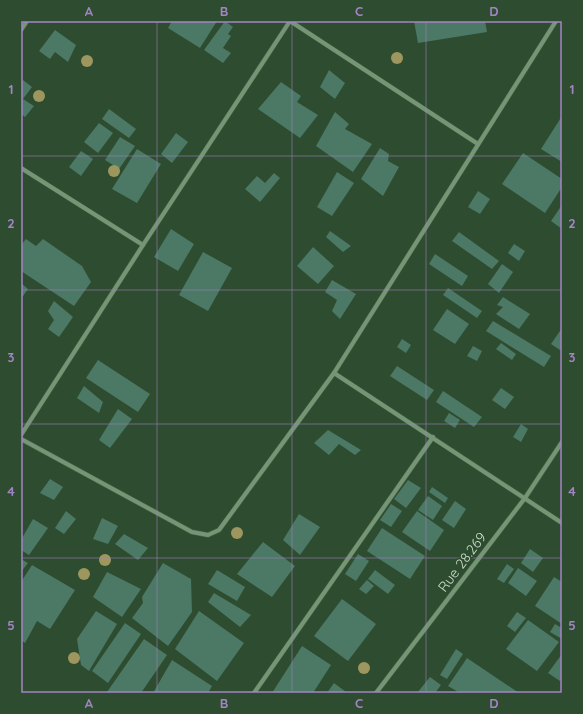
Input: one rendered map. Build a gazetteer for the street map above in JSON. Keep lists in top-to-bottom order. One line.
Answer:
{"streets":{"street":["Rue 28.269"]},"grid":{"columns":["A","B","C","D"],"rows":["1","2","3","4","5"]}}
